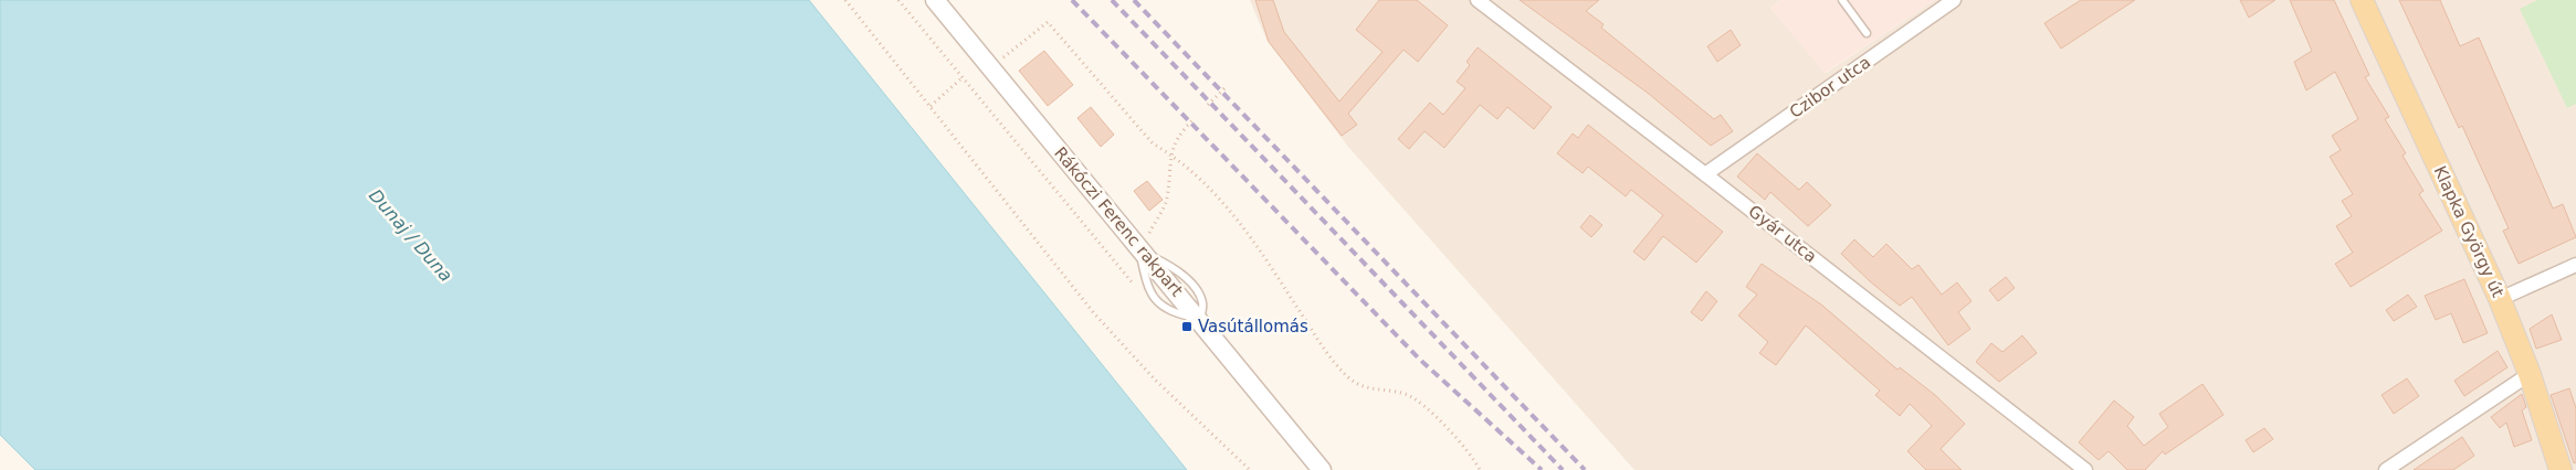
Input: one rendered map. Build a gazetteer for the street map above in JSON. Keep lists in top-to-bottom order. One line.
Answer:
{"streets":{"main road":["Klapka György út"],"street":["Czibor utca","Rákóczi Ferenc rakpart","Gyár utca"]},"crossings":[["Czibor utca","Gyár utca"]],"water":["Dunaj / Duna"],"places":{"transit":["Vasútállomás"]}}
